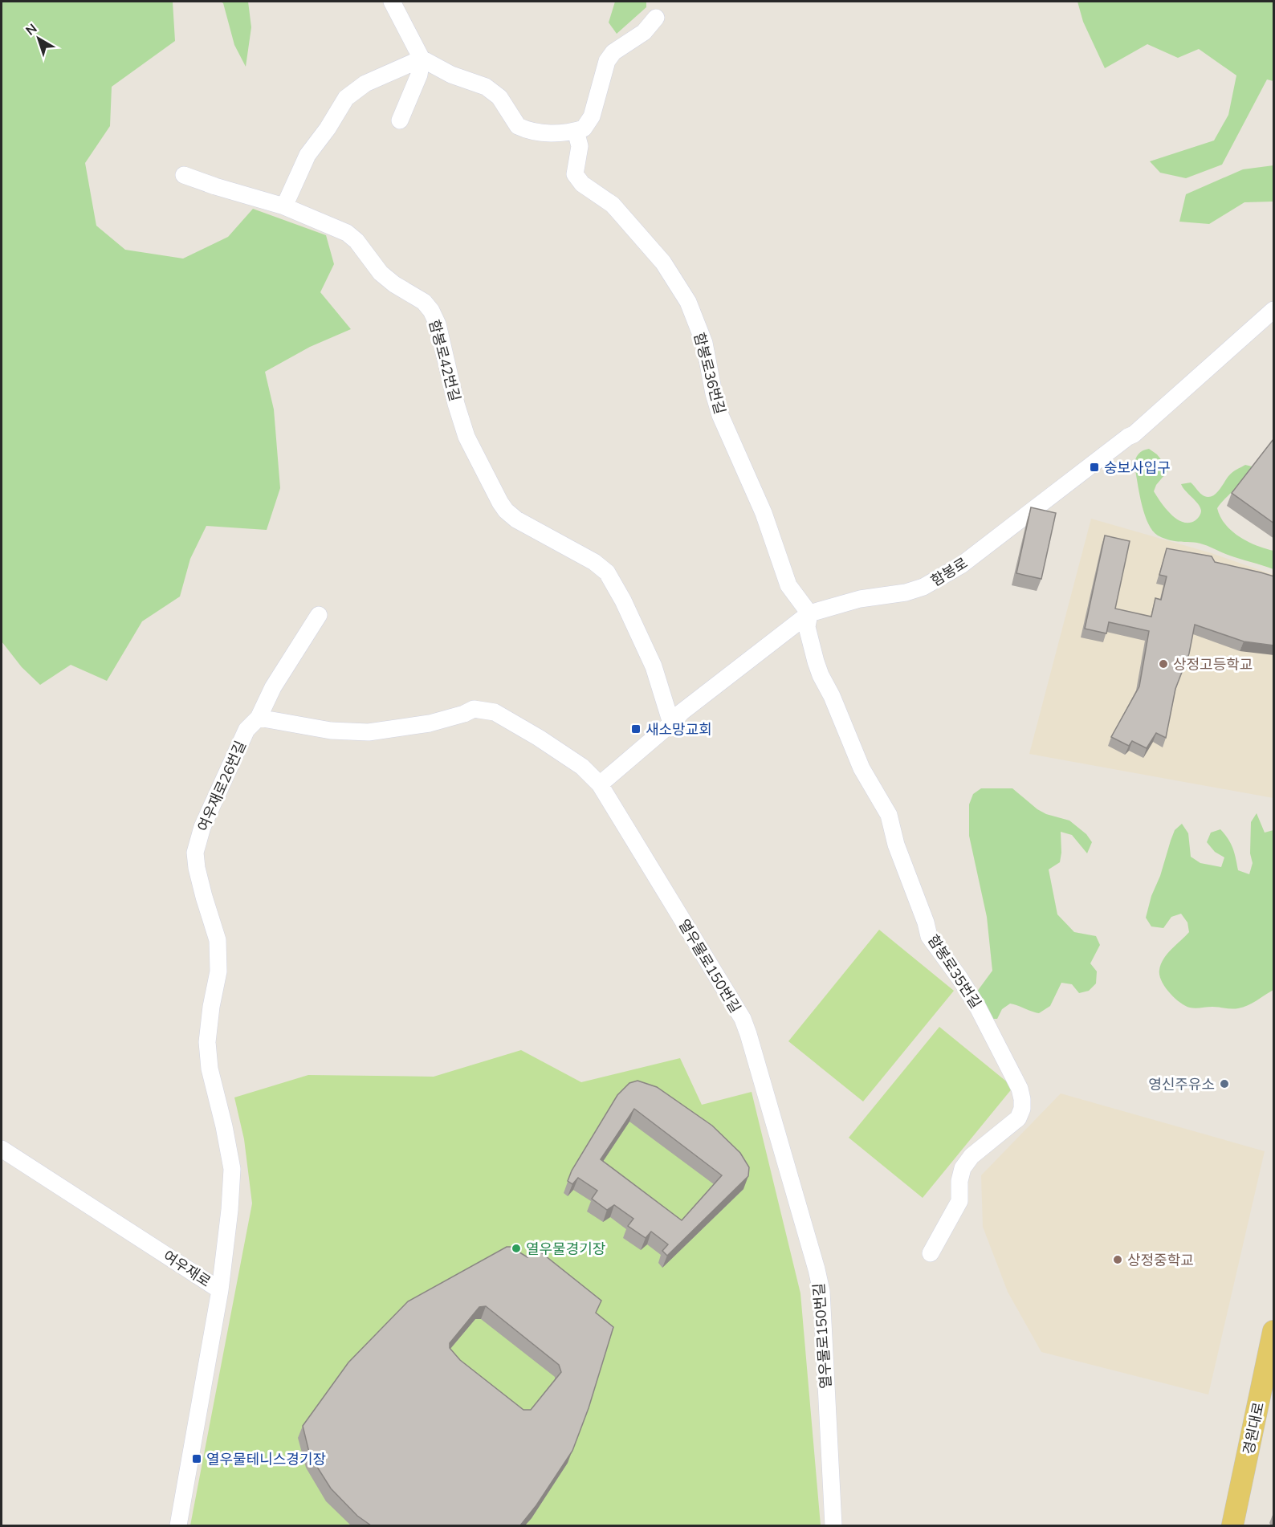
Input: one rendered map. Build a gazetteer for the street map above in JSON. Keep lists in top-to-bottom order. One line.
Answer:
{"streets":{"main road":["경원대로"],"street":["함봉로42번길","함봉로36번길","함봉로","여우재로26번길","열우물로150번길","함봉로35번길","여우재로"]},"crossings":[["함봉로42번길","함봉로"],["함봉로36번길","함봉로"],["함봉로36번길","함봉로35번길"],["함봉로","열우물로150번길"],["함봉로","함봉로35번길"],["여우재로26번길","열우물로150번길"],["여우재로26번길","여우재로"]],"places":{"transit":["숭보사입구","새소망교회","열우물테니스경기장"],"other":["상정고등학교","영신주유소","열우물경기장","상정중학교"]},"north":"top left"}
